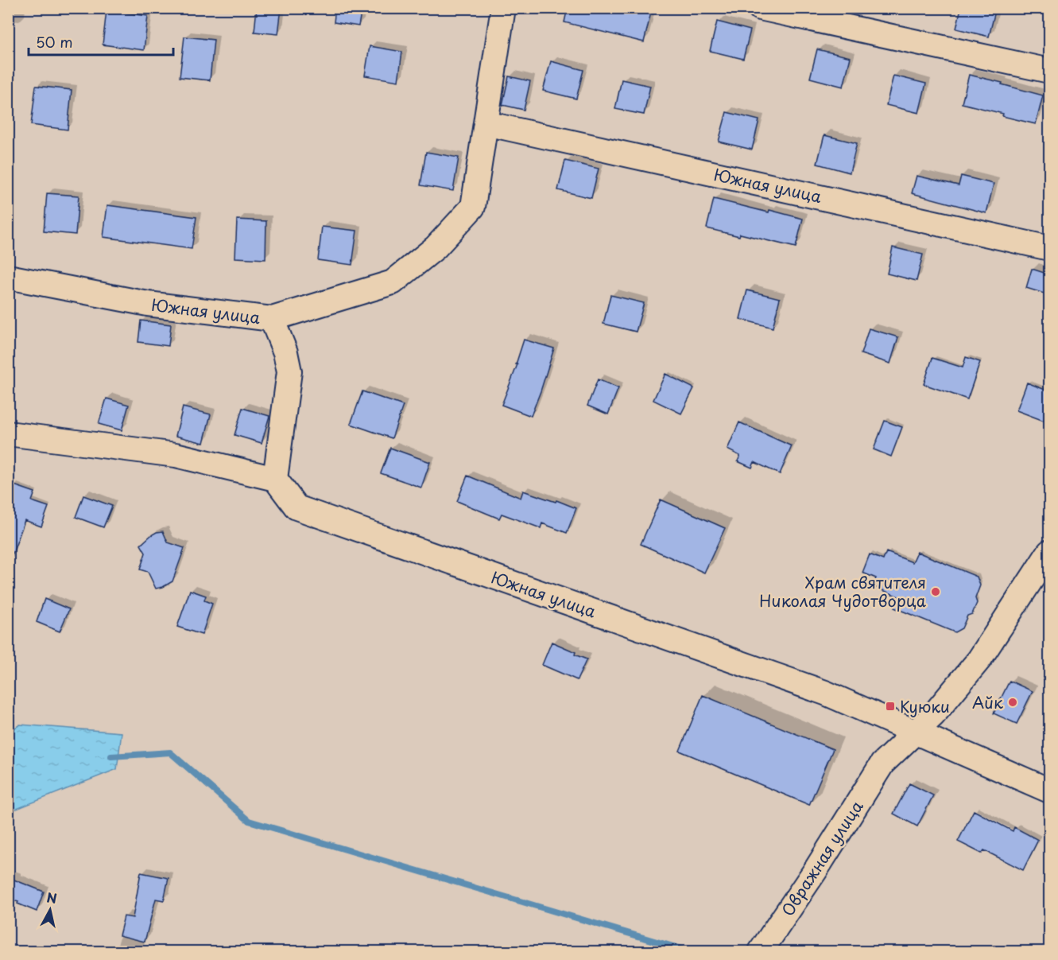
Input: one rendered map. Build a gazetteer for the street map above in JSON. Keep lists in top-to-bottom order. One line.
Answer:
{"streets":{"street":["Южная улица","Овражная улица"]},"crossings":[["Южная улица","Овражная улица"]],"places":{"other":["Храм святителя Николая Чудотворца","Айк"],"transit":["Куюки"]},"scale_bar":"50 m","north":"top"}
